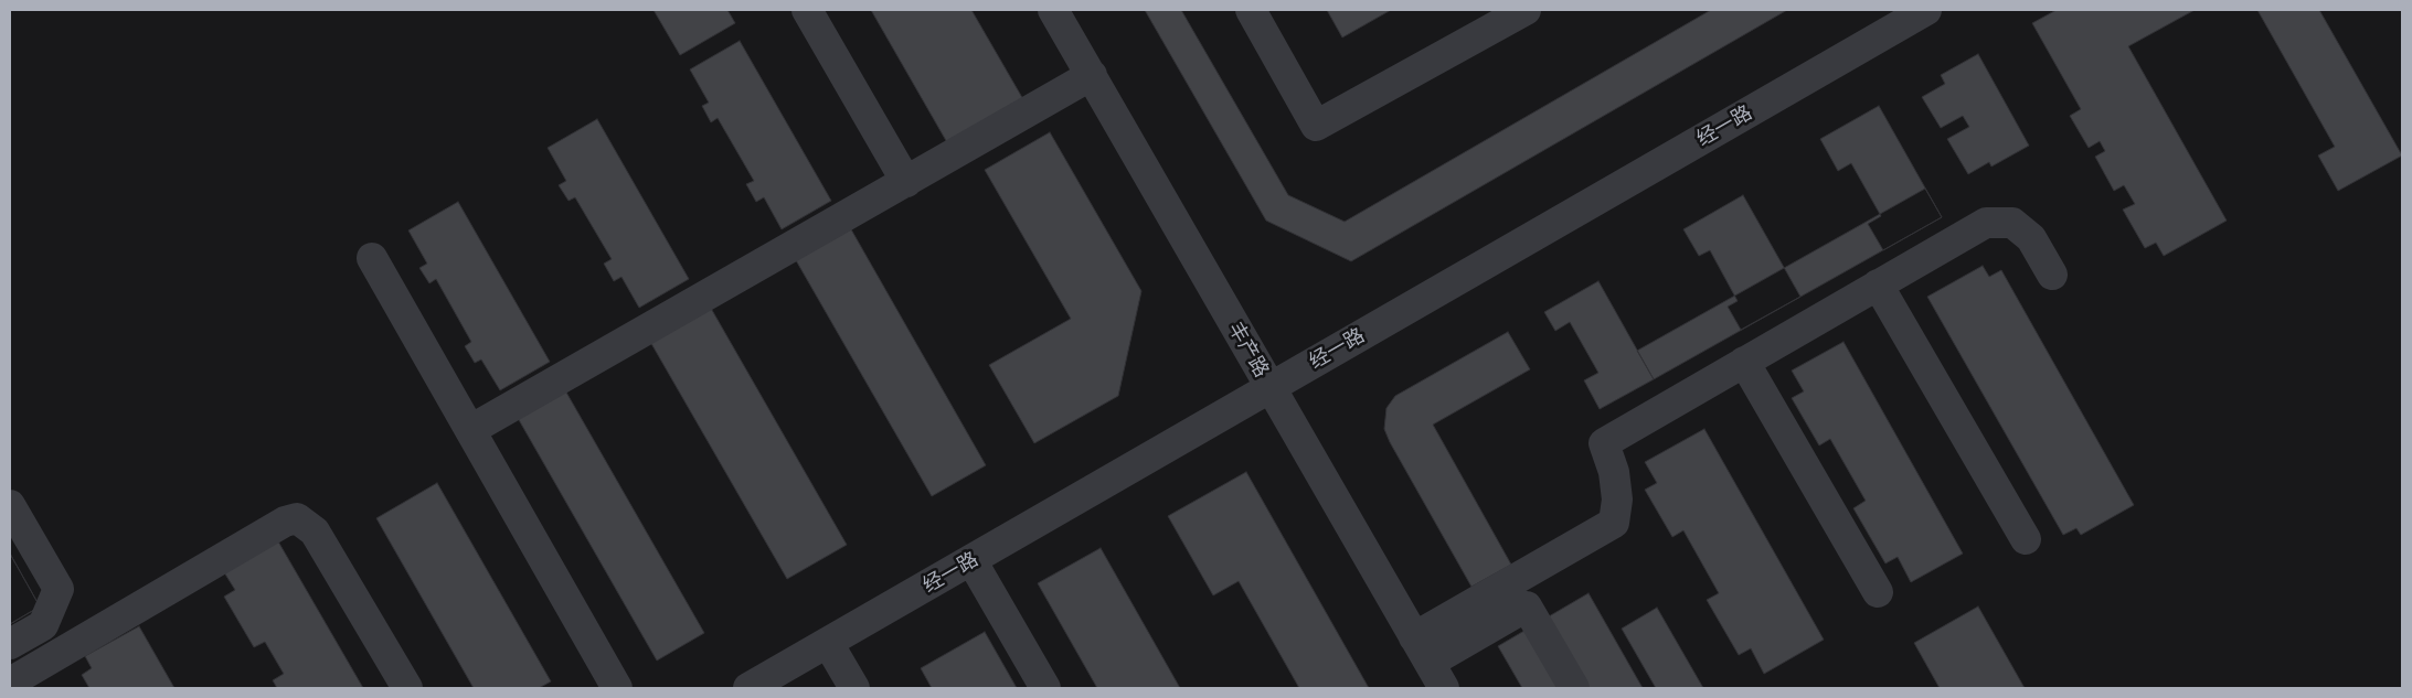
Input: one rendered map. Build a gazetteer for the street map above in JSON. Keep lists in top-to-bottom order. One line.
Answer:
{"streets":{"street":["经一路","丰产路"]},"crossings":[["经一路","丰产路"]]}
